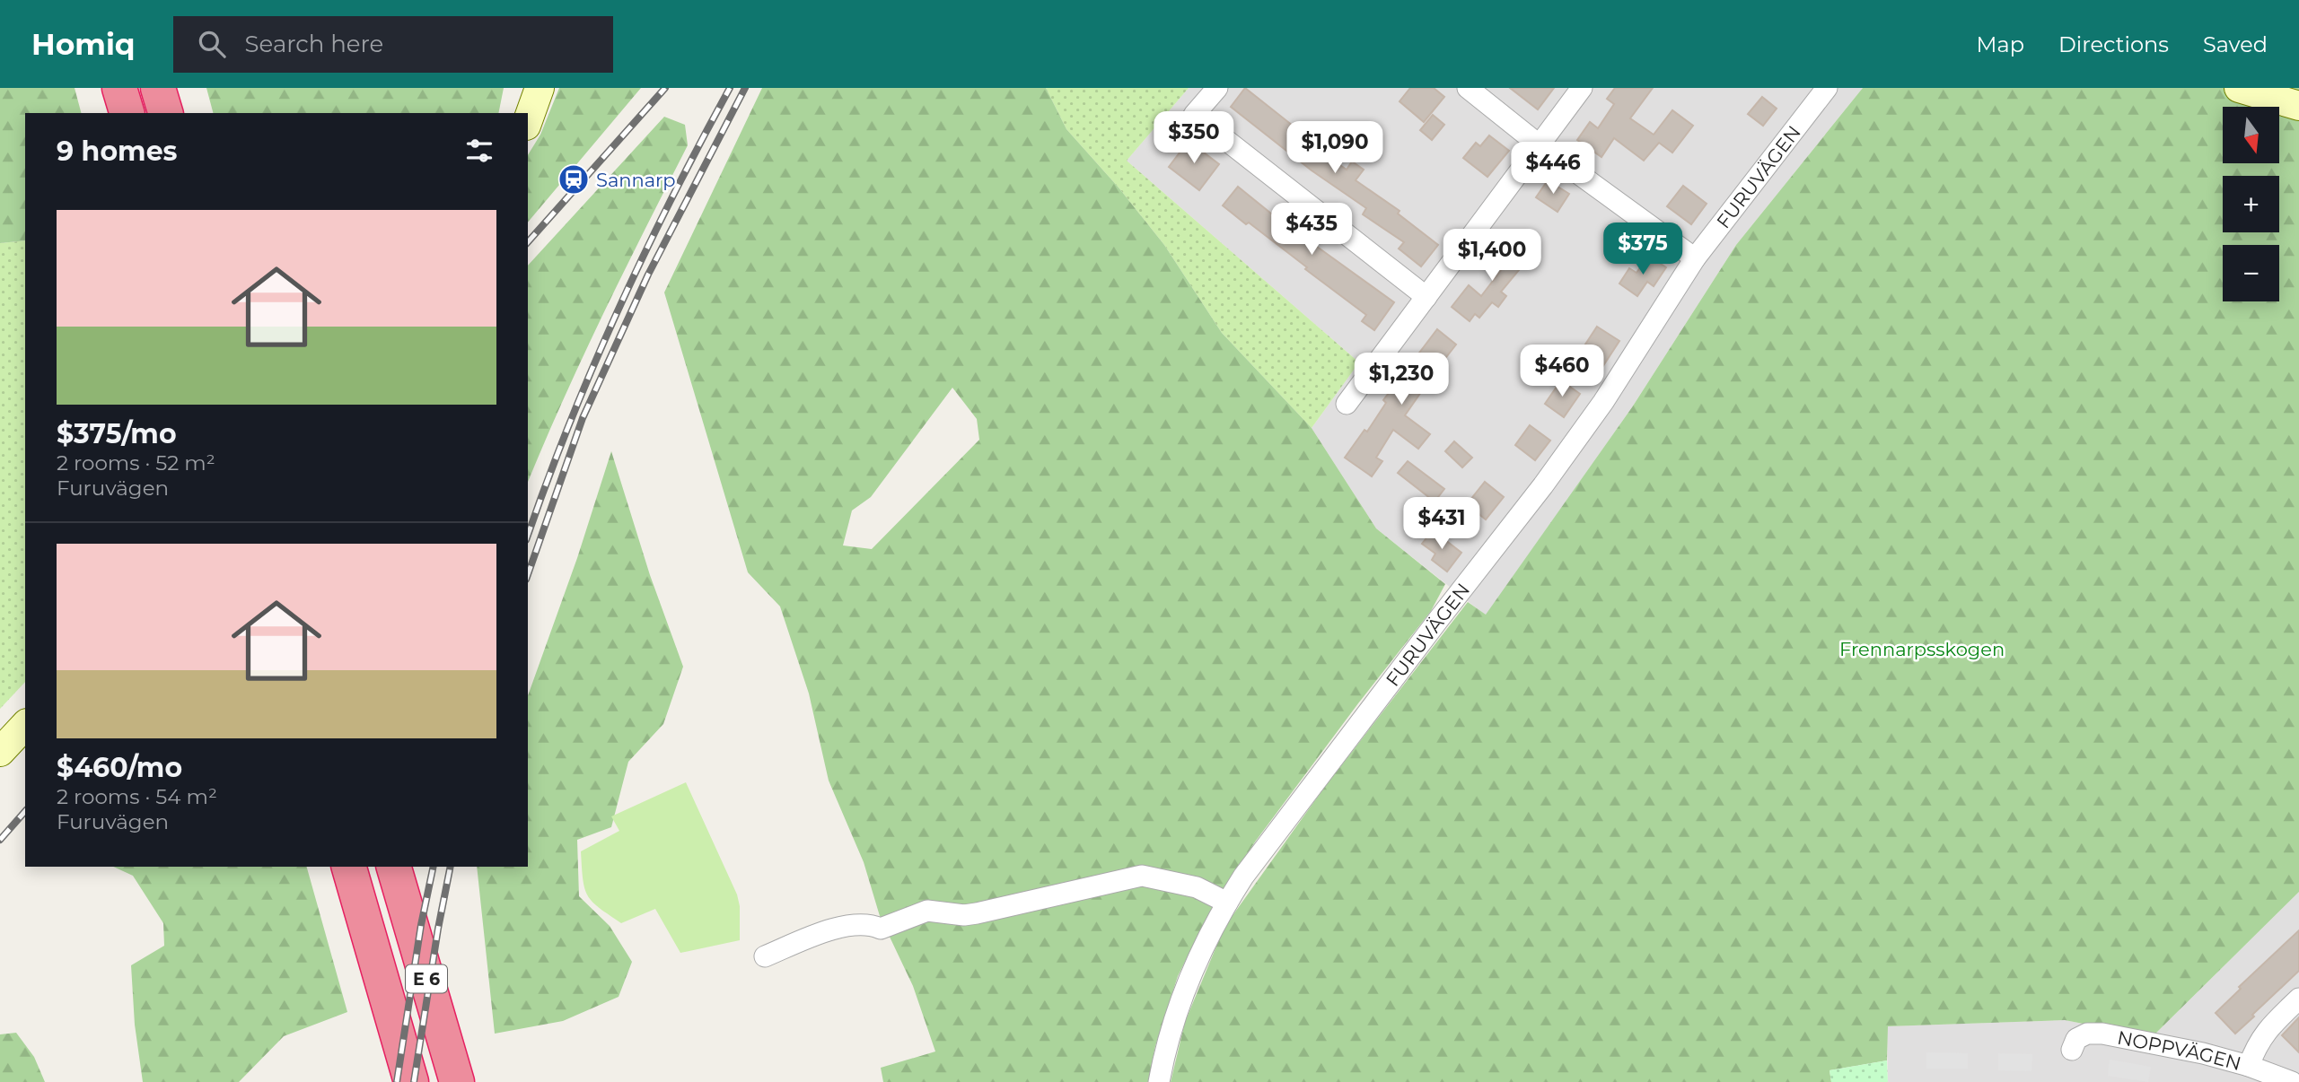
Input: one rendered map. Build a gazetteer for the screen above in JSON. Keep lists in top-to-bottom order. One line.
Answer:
{"streets":{"highway":["E 6"],"street":["FURUVÄGEN","NOPPVÄGEN"]},"parks":["Frennarpsskogen"],"places":{"station":["Sannarp"]},"north":"bottom","page":{"header":"Homiq","search":"Search here","nav":["Map","Directions","Saved"],"map_buttons":["+","−"],"price":["$350","$1,090","$446","$435","$375","$1,400","$460","$1,230","$431"],"heading":"9 homes","list":[{"name":"$375/mo","note":"2 rooms · 52 m² · Furuvägen"},{"name":"$460/mo","note":"2 rooms · 54 m² · Furuvägen"}]}}
